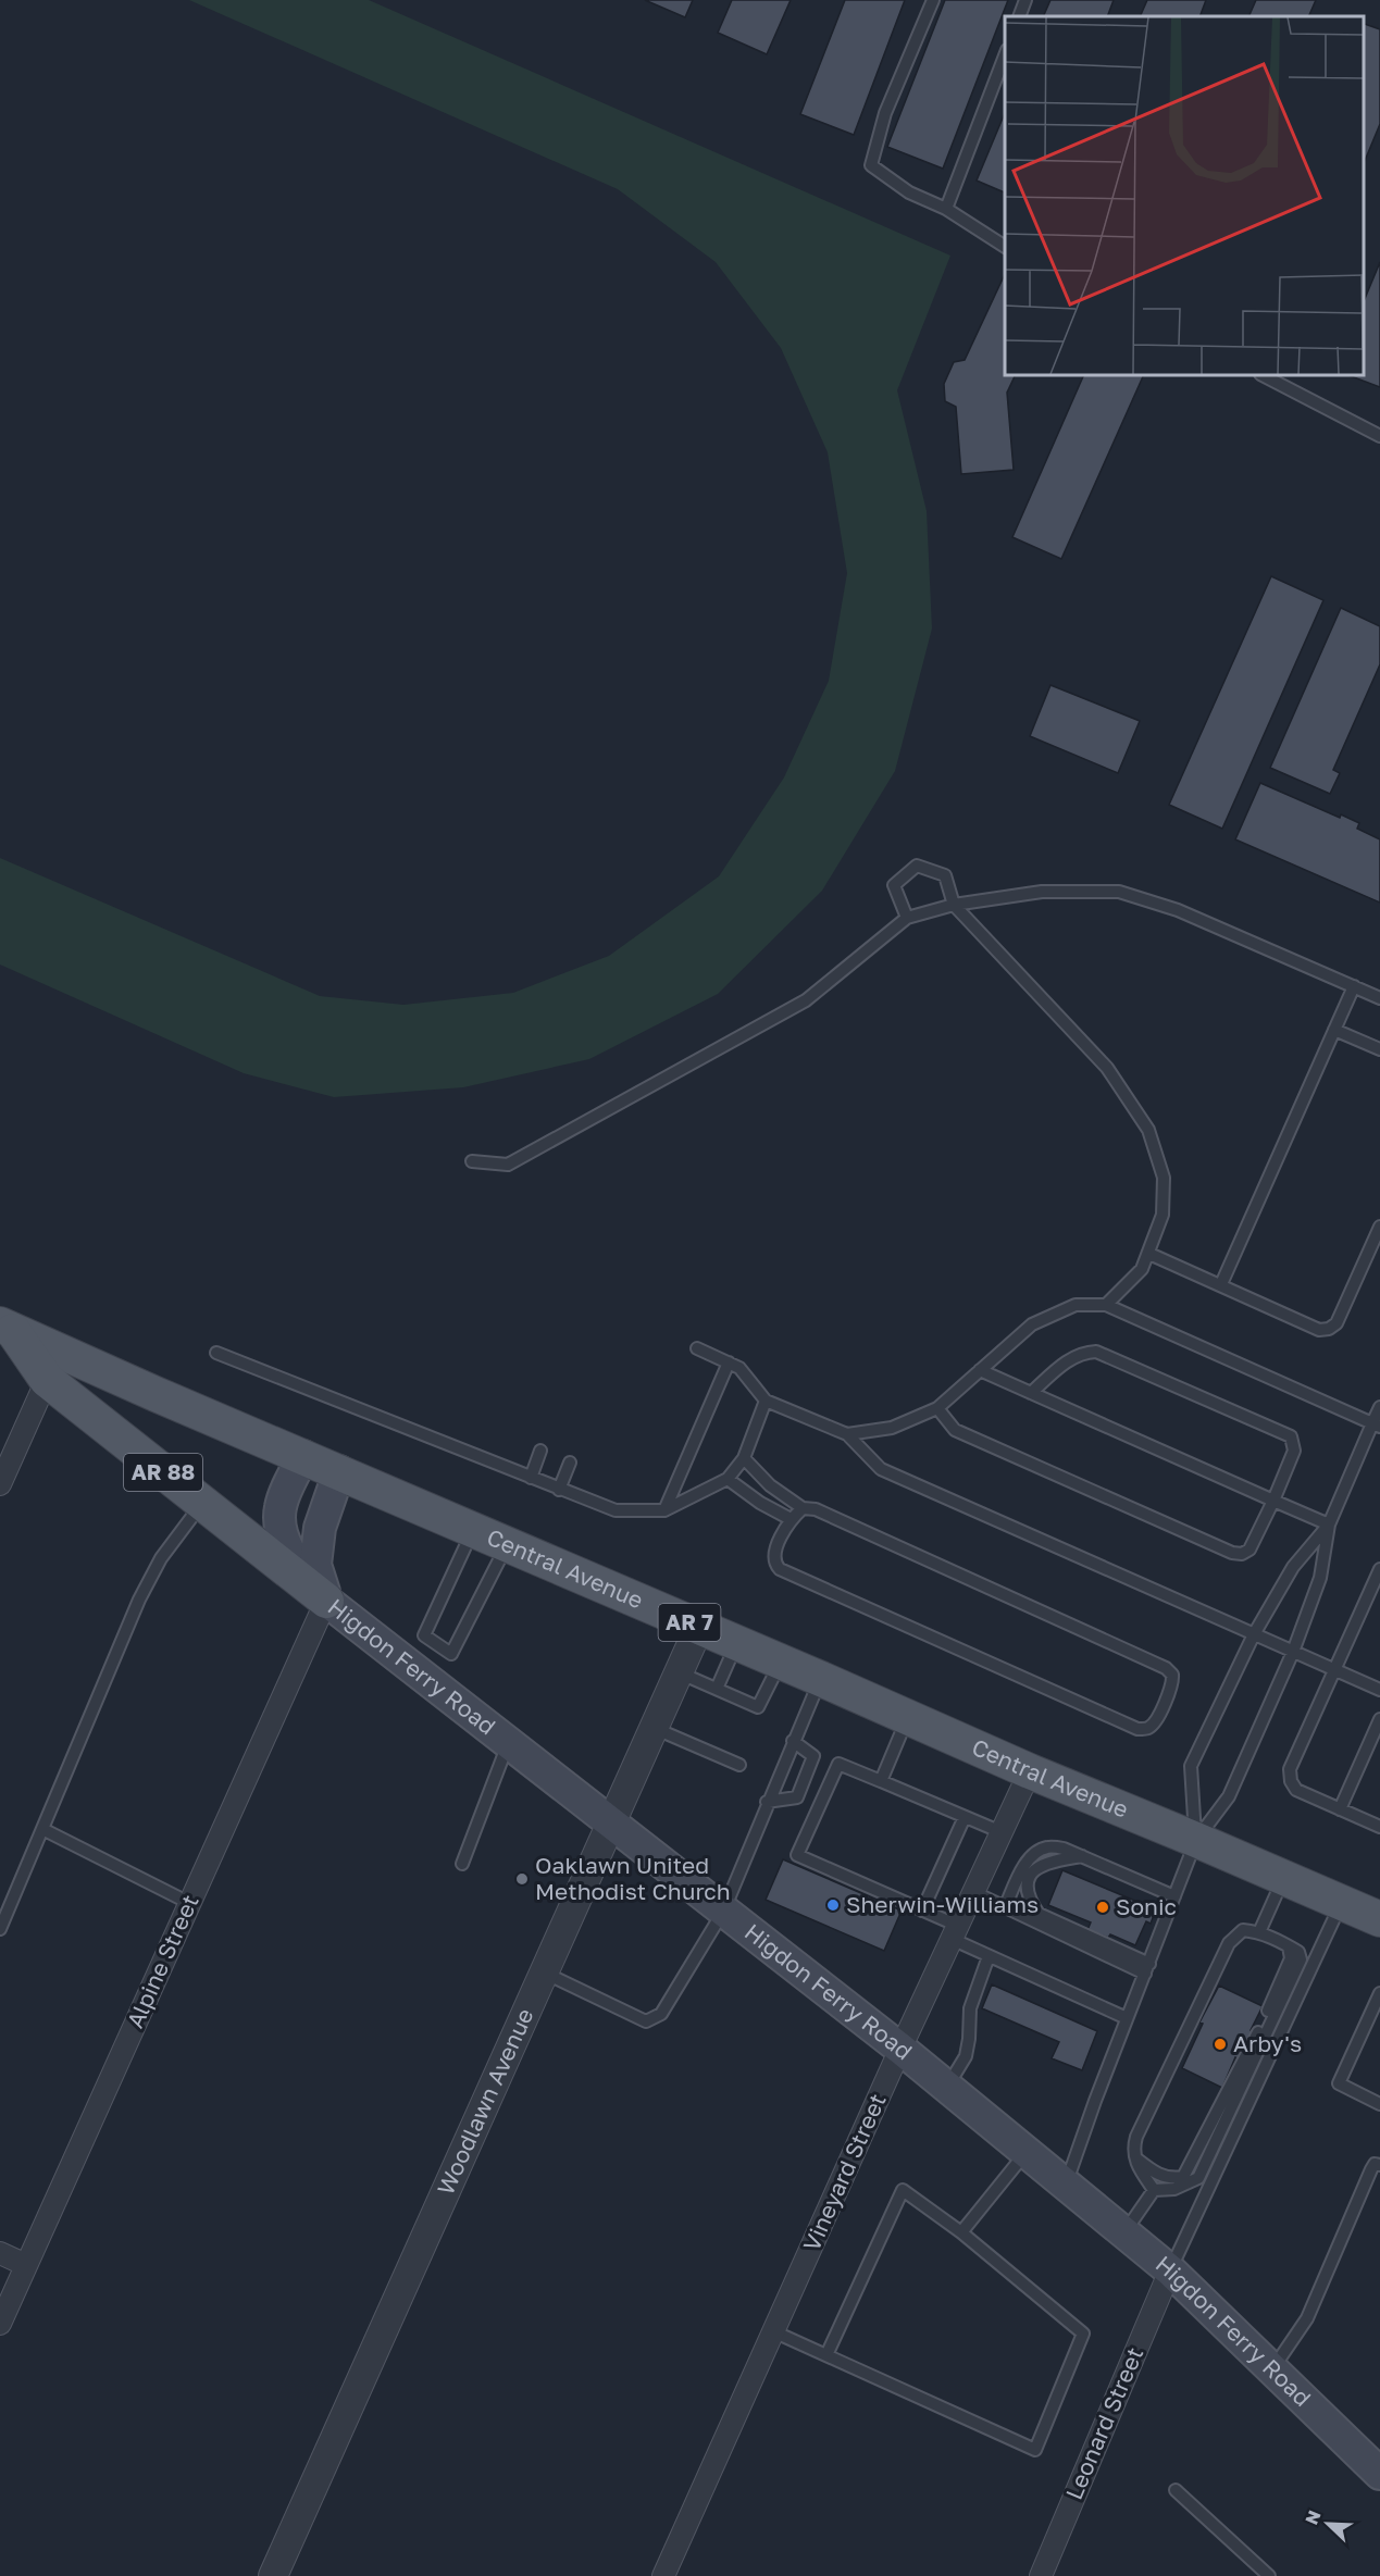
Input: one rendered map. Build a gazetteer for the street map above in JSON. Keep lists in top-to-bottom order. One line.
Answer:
{"streets":{"main road":["AR 88","Central Avenue","AR 7","Higdon Ferry Road"],"street":["Alpine Street","Woodlawn Avenue","Vineyard Street","Leonard Street"]},"crossings":[["AR 88","Central Avenue"],["AR 88","Higdon Ferry Road"],["AR 88","Alpine Street"],["Central Avenue","Higdon Ferry Road"],["Central Avenue","Woodlawn Avenue"],["Central Avenue","Vineyard Street"],["Higdon Ferry Road","Alpine Street"],["Higdon Ferry Road","Woodlawn Avenue"],["Higdon Ferry Road","Vineyard Street"],["Higdon Ferry Road","Leonard Street"]],"places":["Oaklawn United Methodist Church","Sherwin-Williams","Sonic","Arby's"],"north":"top left"}
